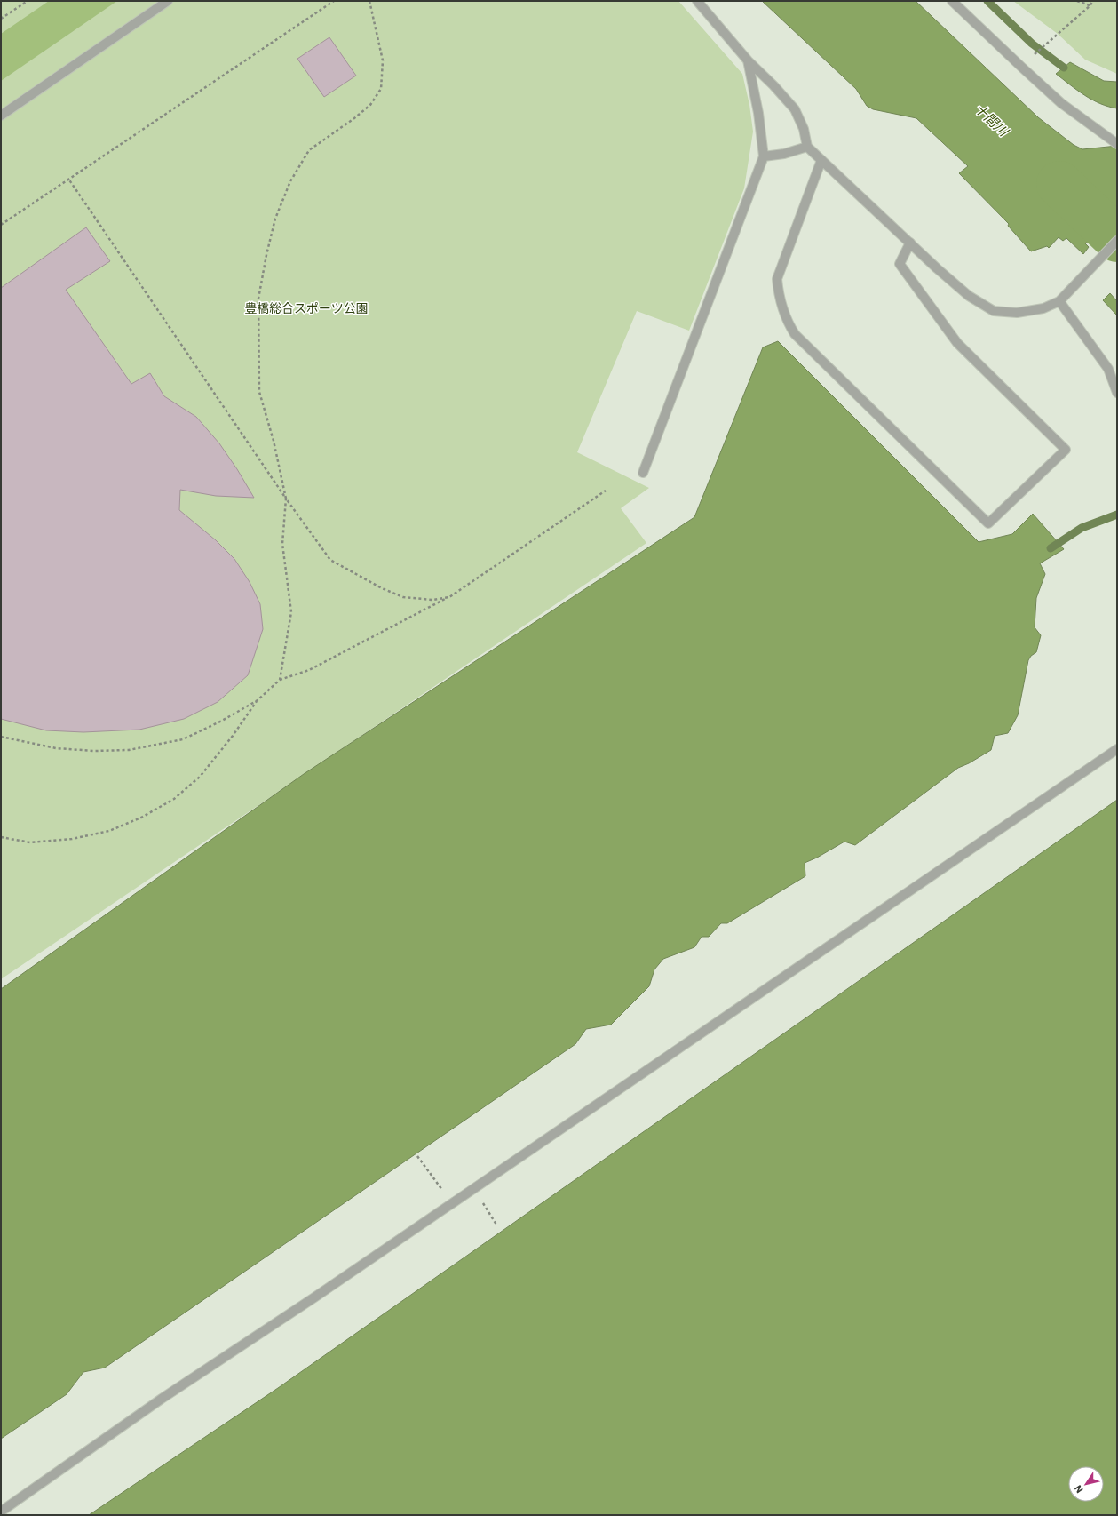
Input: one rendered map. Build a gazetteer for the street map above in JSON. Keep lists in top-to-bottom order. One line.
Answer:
{"water":["十間川"],"parks":["豊橋総合スポーツ公園"],"north":"bottom left"}
